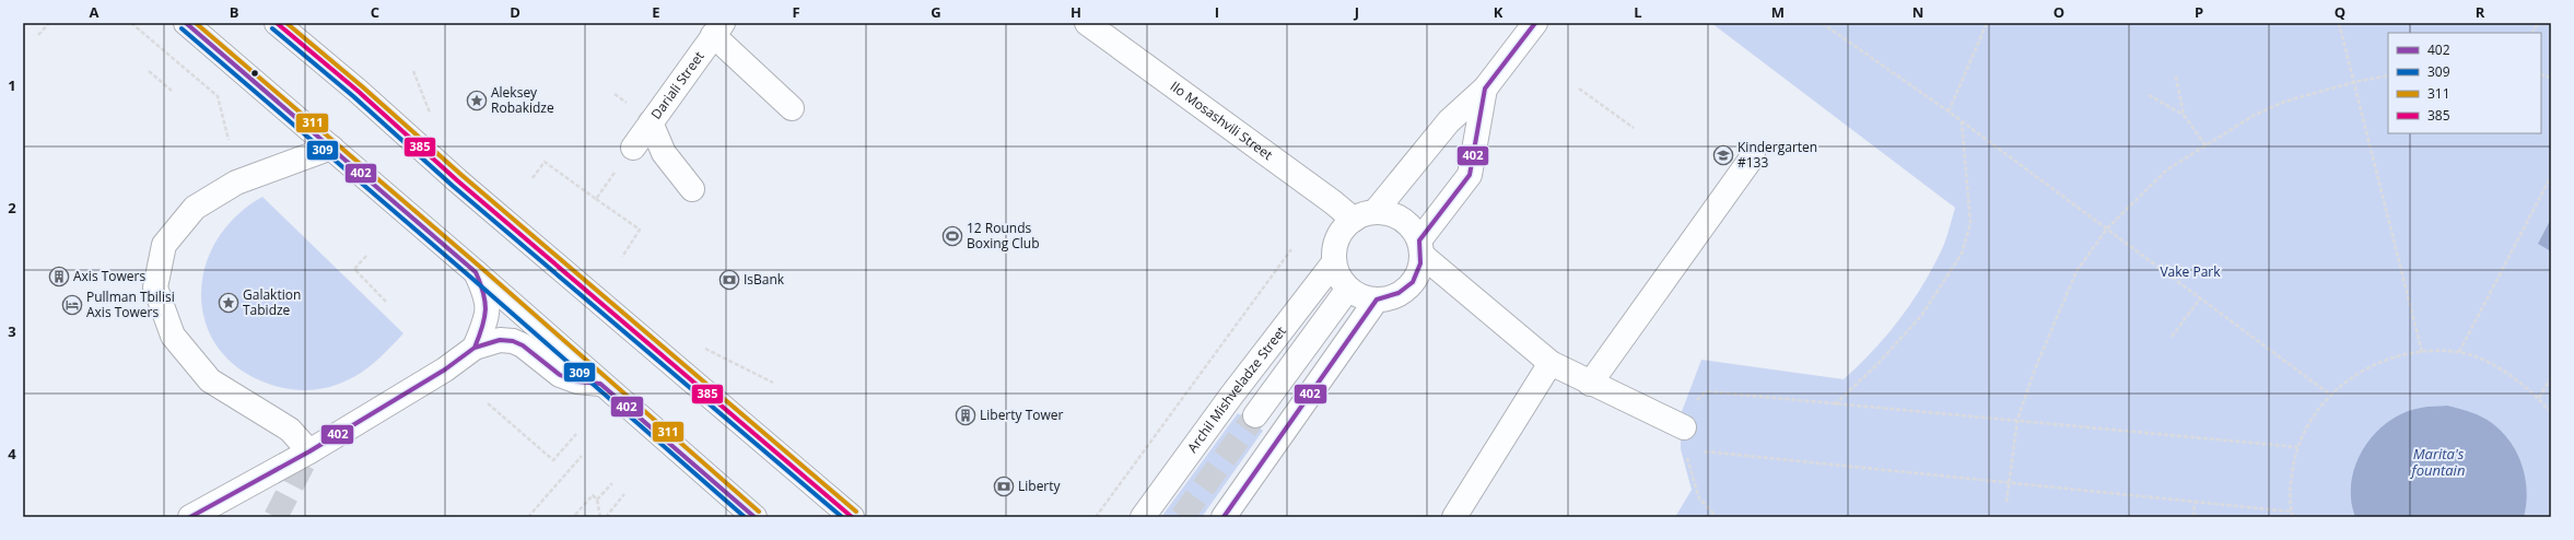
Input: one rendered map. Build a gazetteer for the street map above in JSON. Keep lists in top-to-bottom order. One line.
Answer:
{"streets":{"street":["Dariali Street","Ilo Mosashvili Street","Archil Mishveladze Street"]},"crossings":[["Ilo Mosashvili Street","Archil Mishveladze Street"]],"water":["Marita's fountain"],"parks":["Vake Park"],"places":{"place":["Aleksey Robakidze","Galaktion Tabidze"],"school or university":["Kindergarten #133"],"sports":["12 Rounds Boxing Club"],"building":["Axis Towers","Liberty Tower"],"bank":["IsBank","Liberty"],"hotel":["Pullman Tbilisi Axis Towers"]},"lines":["transit line 402","transit line 311","transit line 385","transit line 309"],"legend":["402","309","311","385"],"grid":{"columns":["A","B","C","D","E","F","G","H","I","J","K","L","M","N","O","P","Q","R"],"rows":["1","2","3","4"]}}
